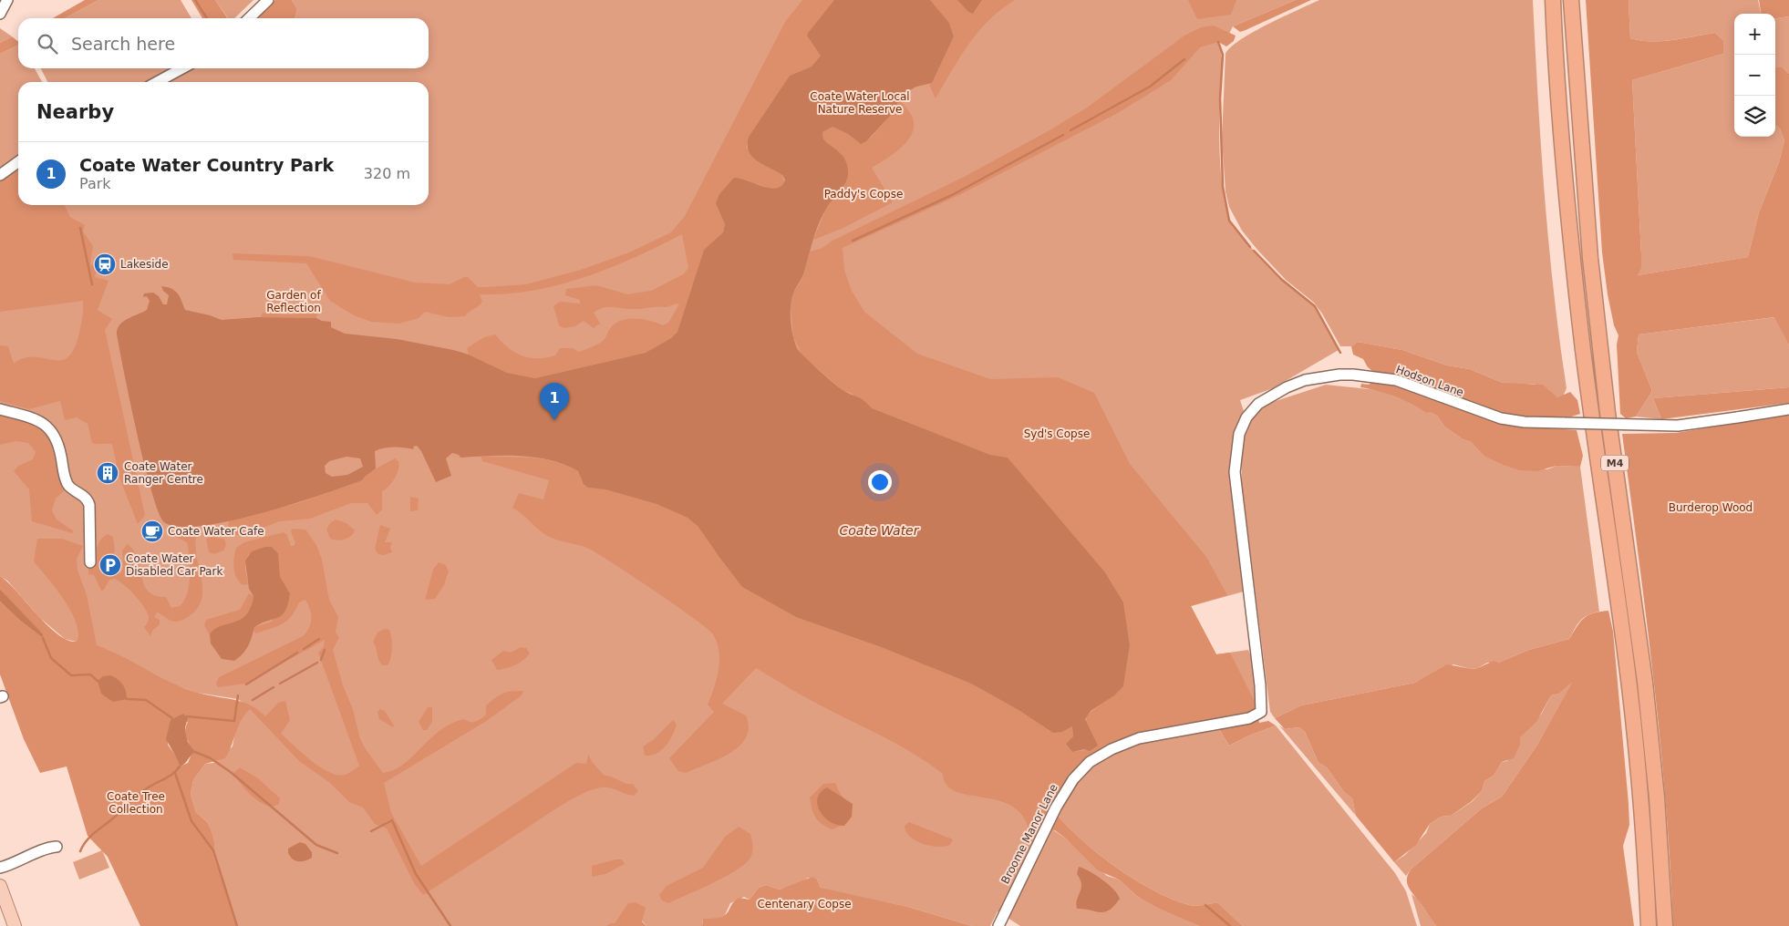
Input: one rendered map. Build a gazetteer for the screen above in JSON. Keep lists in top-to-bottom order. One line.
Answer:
{"streets":{"highway":["M4"],"street":["Hodson Lane","Broome Manor Lane"]},"crossings":[["Hodson Lane","Broome Manor Lane"]],"water":["Coate Water"],"parks":["Coate Water Local Nature Reserve","Paddy's Copse","Garden of Reflection","Syd's Copse","Burderop Wood","Coate Tree Collection","Centenary Copse"],"places":{"station":["Lakeside"],"building":["Coate Water Ranger Centre"],"cafe":["Coate Water Cafe"],"parking":["Coate Water Disabled Car Park"]},"page":{"map_buttons":["+","−"],"search":"Search here","heading":"Nearby","list":[{"mark":"1","name":"Coate Water Country Park","note":"Park","value":"320 m"}],"pins":"1"}}
